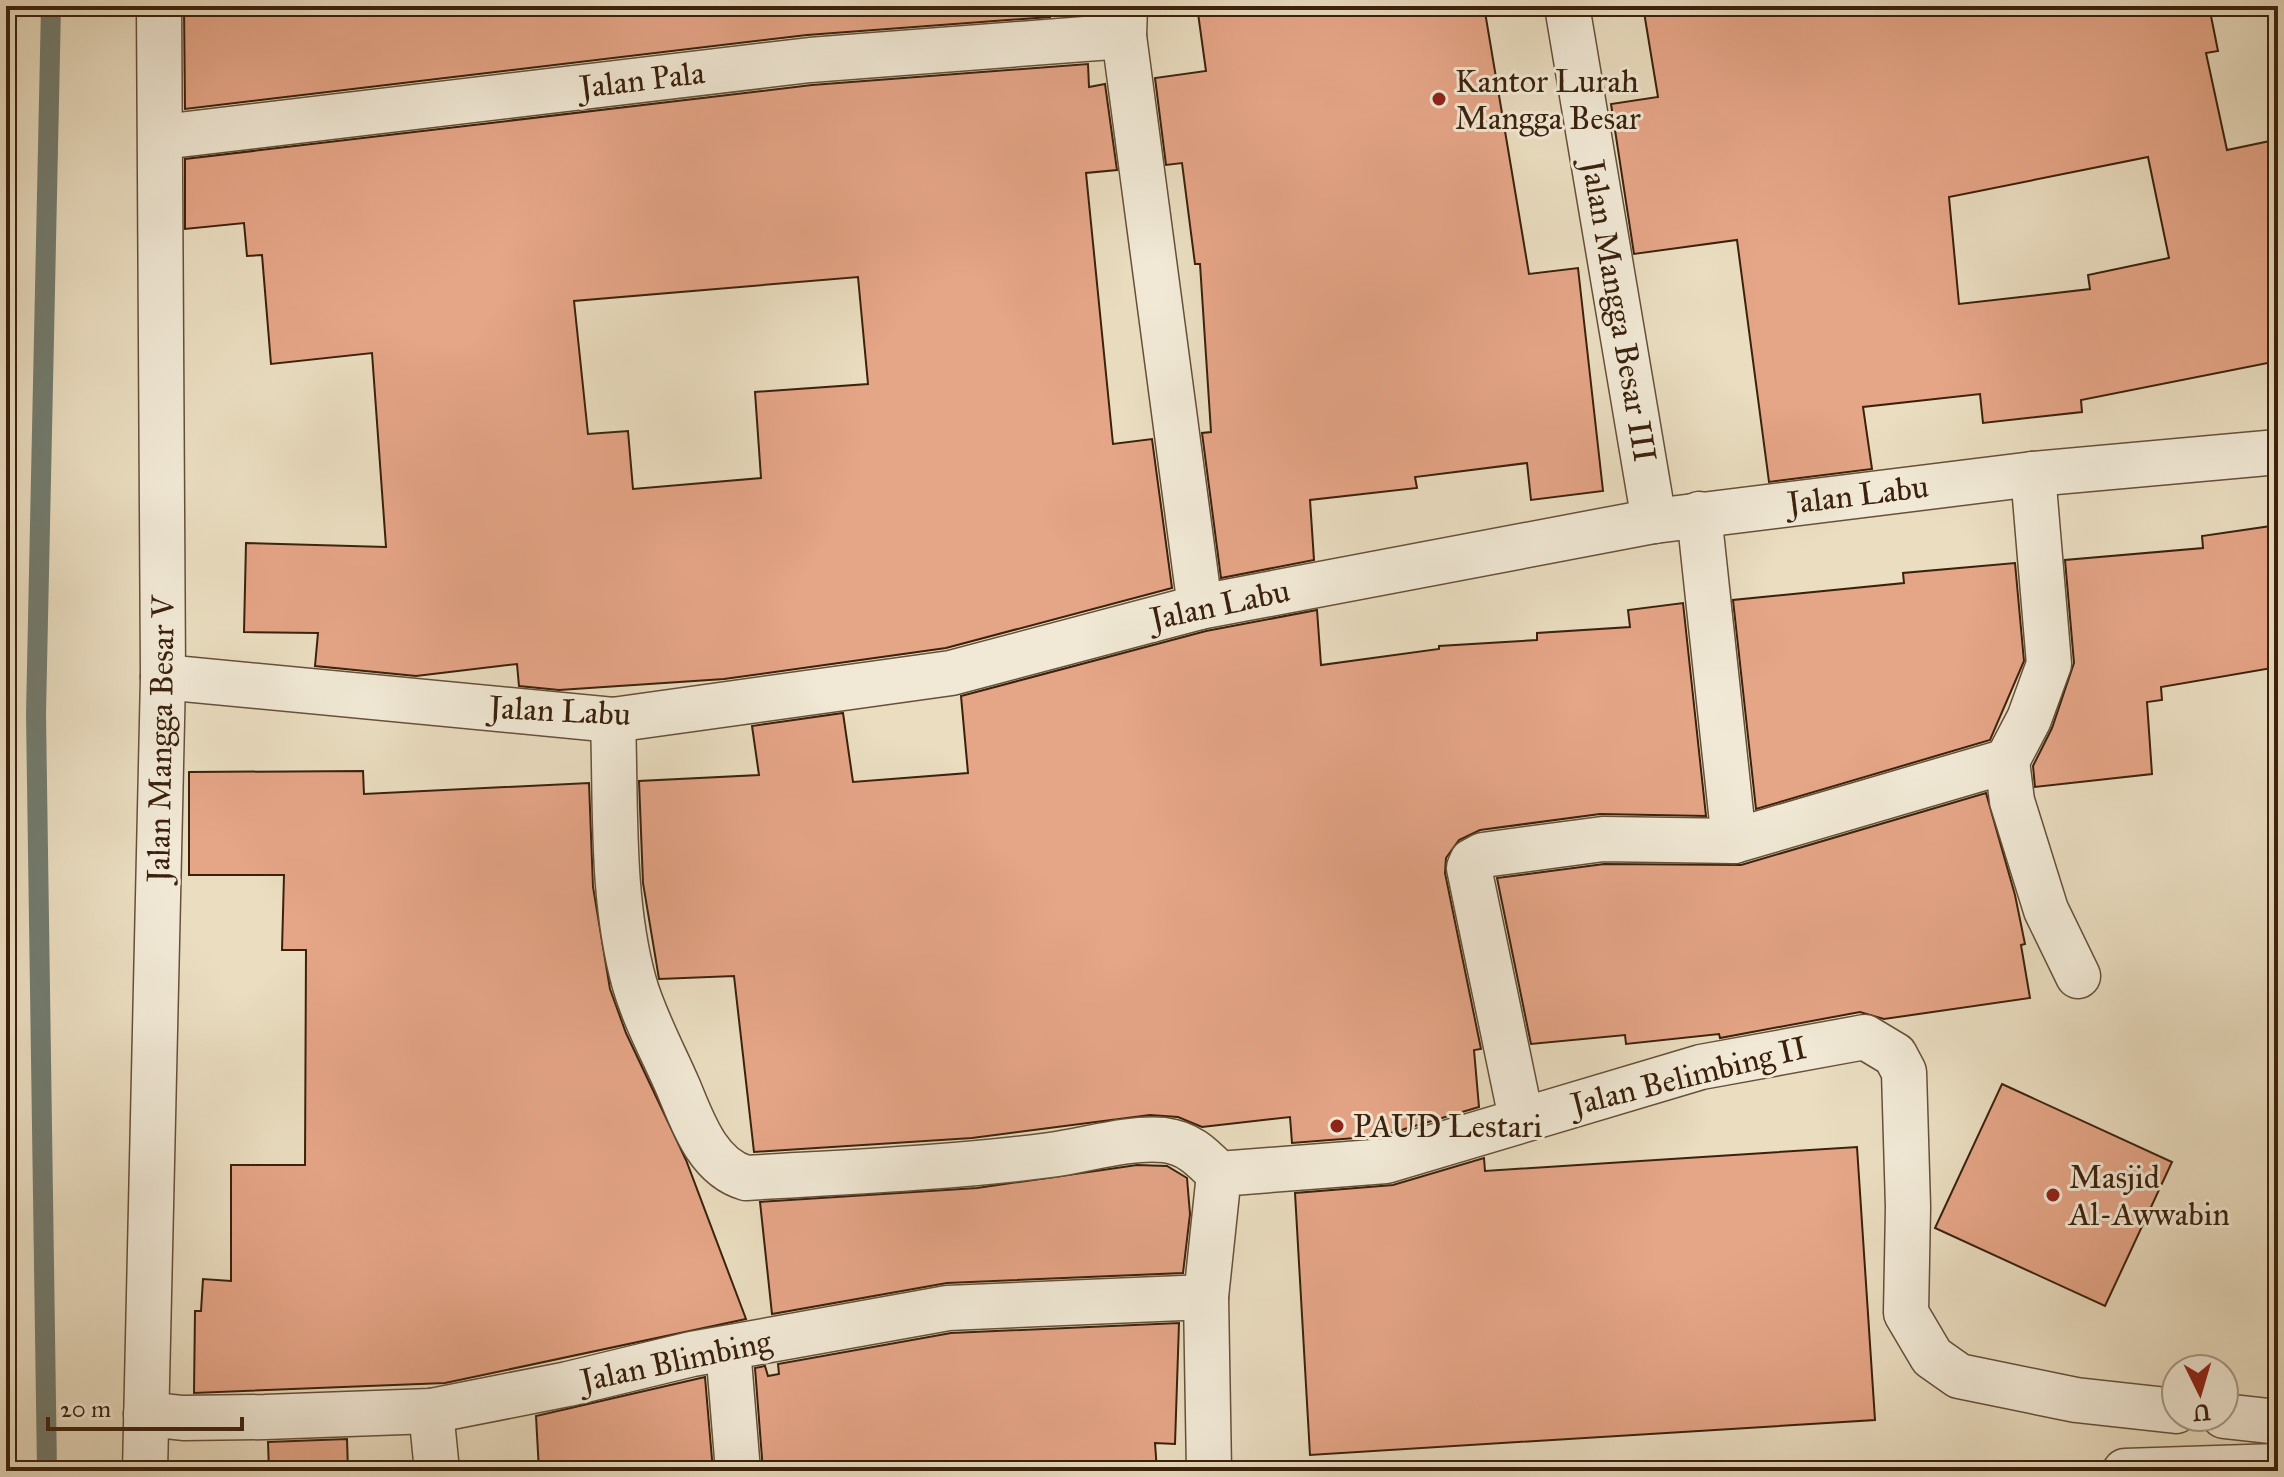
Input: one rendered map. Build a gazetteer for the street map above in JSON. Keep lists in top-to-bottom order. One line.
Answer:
{"streets":{"street":["Jalan Pala","Jalan Mangga Besar III","Jalan Labu","Jalan Mangga Besar V","Jalan Belimbing II","Jalan Blimbing"]},"crossings":[["Jalan Pala","Jalan Mangga Besar V"],["Jalan Mangga Besar III","Jalan Labu"],["Jalan Labu","Jalan Mangga Besar V"],["Jalan Mangga Besar V","Jalan Blimbing"]],"places":["Kantor Lurah Mangga Besar","PAUD Lestari","Masjid Al-Awwabin"],"scale_bar":"20 m","north":"bottom"}
